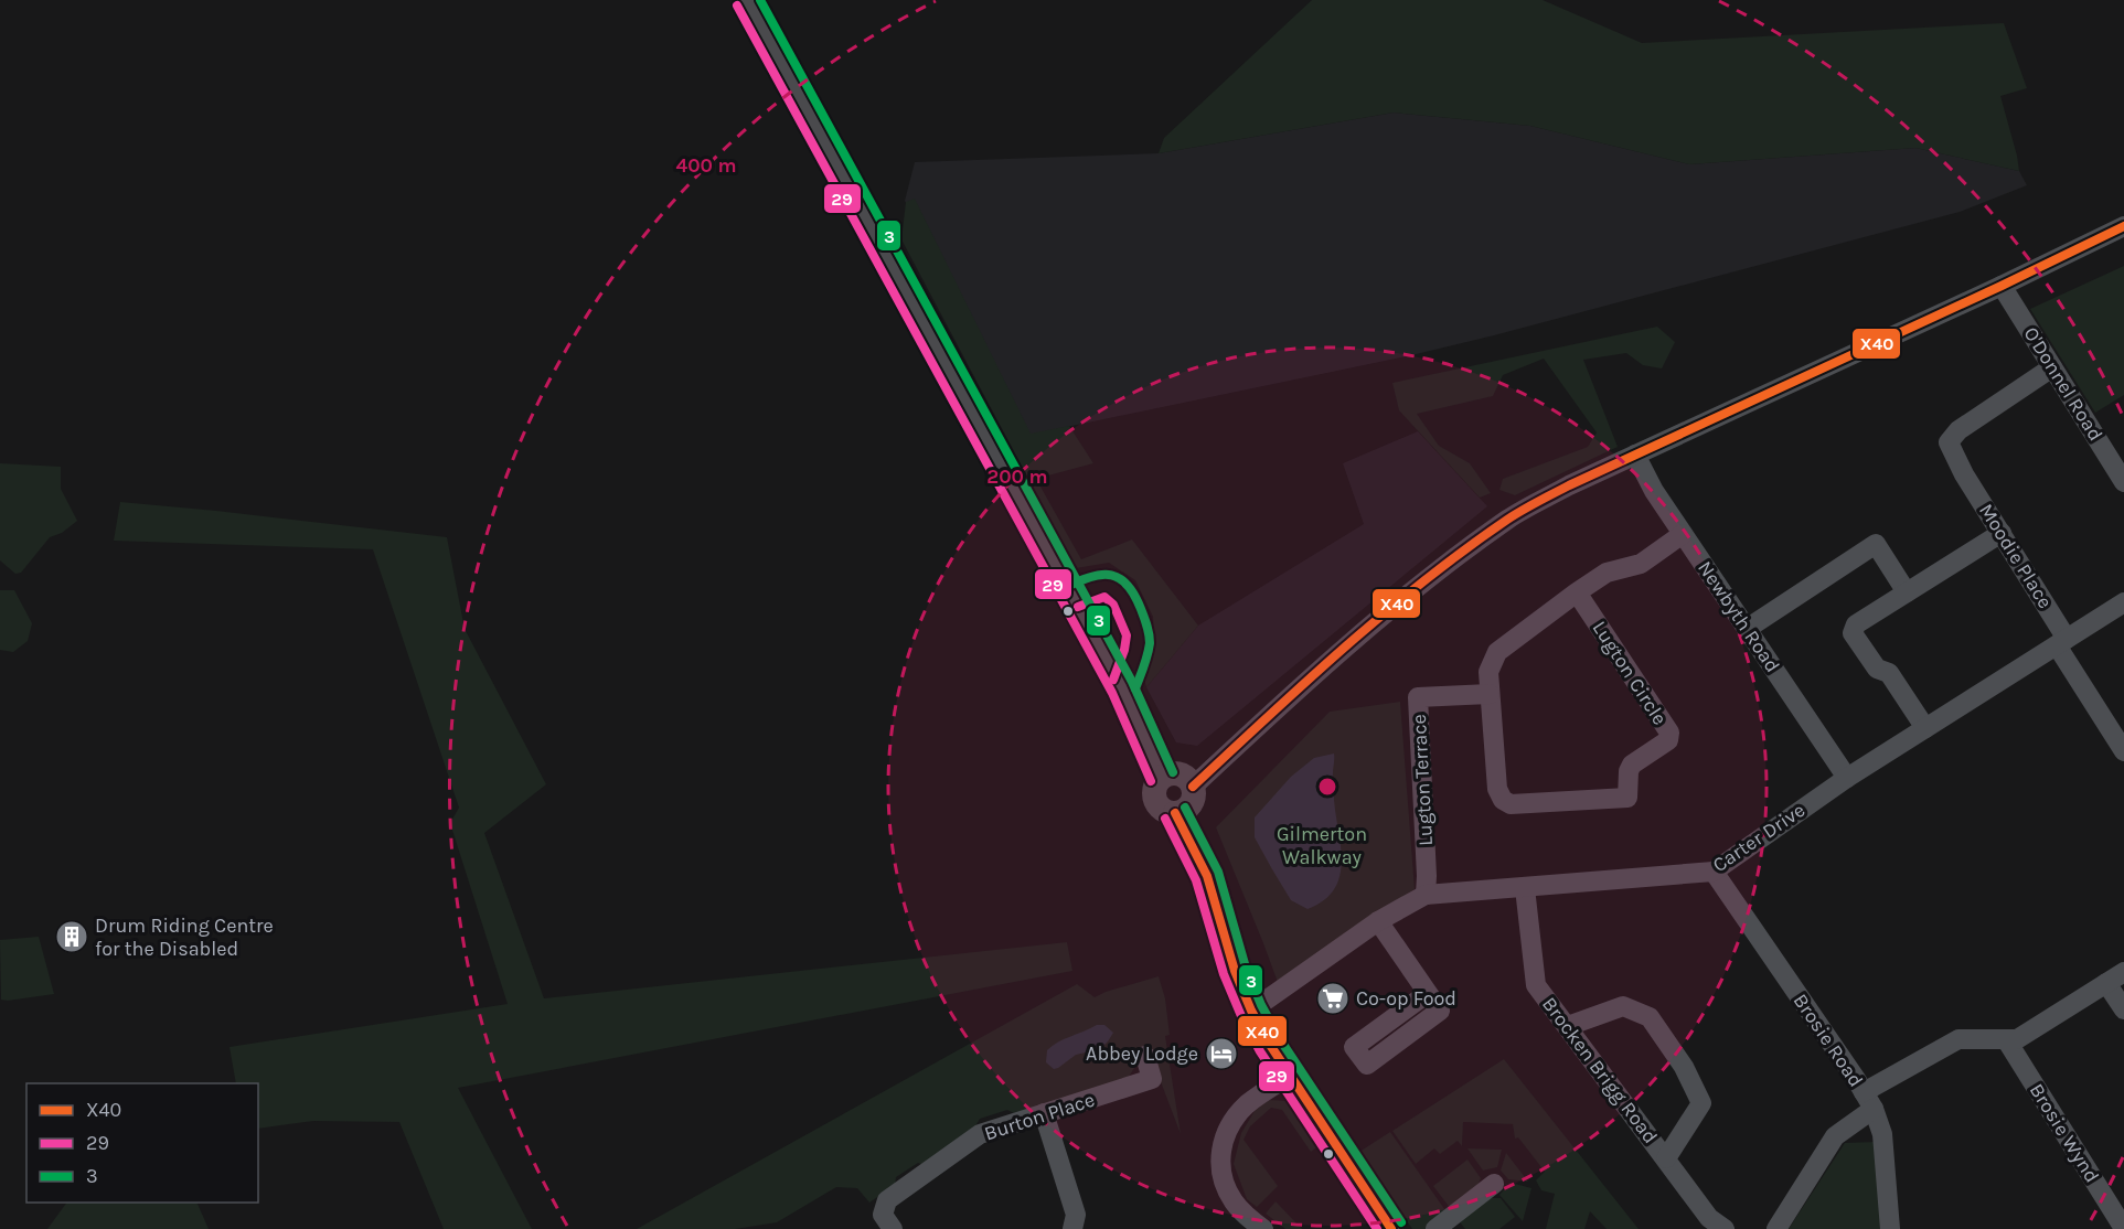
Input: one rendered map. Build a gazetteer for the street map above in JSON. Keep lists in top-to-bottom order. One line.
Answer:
{"streets":{"street":["O'Donnel Road","Moodie Place","Newbyth Road","Lugton Circle","Lugton Terrace","Carter Drive","Brosie Road","Brocken Brigg Road","Burton Place","Brosie Wynd"]},"crossings":[["O'Donnel Road","Moodie Place"],["Moodie Place","Carter Drive"],["Newbyth Road","Lugton Circle"],["Newbyth Road","Carter Drive"],["Lugton Circle","Lugton Terrace"],["Lugton Terrace","Carter Drive"],["Carter Drive","Brosie Road"],["Carter Drive","Brocken Brigg Road"]],"parks":["Gilmerton Walkway"],"places":{"building":["Drum Riding Centre for the Disabled"],"supermarket":["Co-op Food"],"hotel":["Abbey Lodge"]},"lines":["transit line 3","transit line 29","transit line X40"],"legend":["X40","29","3"],"rings":["400 m","200 m"]}
